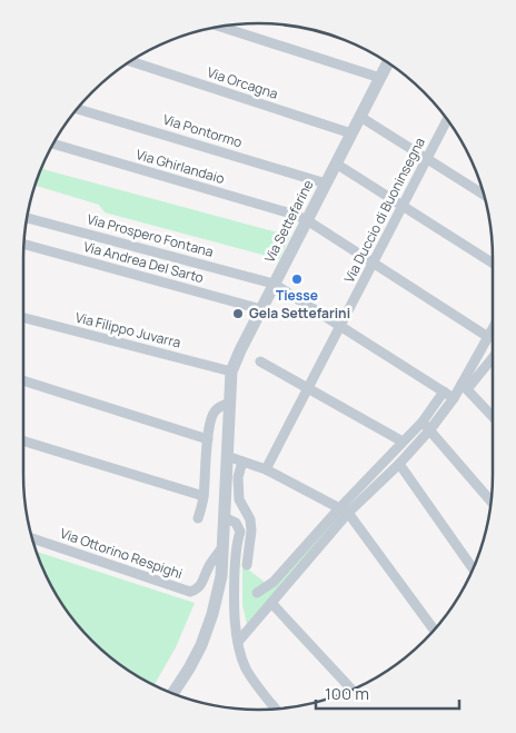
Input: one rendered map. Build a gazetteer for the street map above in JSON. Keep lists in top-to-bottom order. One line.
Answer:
{"streets":{"street":["Via Orcagna","Via Pontormo","Via Ghirlandaio","Via Duccio di Buoninsegna","Via Settefarine","Via Prospero Fontana","Via Andrea Del Sarto","Via Filippo Juvarra","Via Ottorino Respighi"]},"crossings":[["Via Orcagna","Via Settefarine"],["Via Pontormo","Via Settefarine"],["Via Ghirlandaio","Via Duccio di Buoninsegna"],["Via Ghirlandaio","Via Settefarine"],["Via Duccio di Buoninsegna","Via Prospero Fontana"],["Via Settefarine","Via Prospero Fontana"],["Via Settefarine","Via Andrea Del Sarto"],["Via Settefarine","Via Filippo Juvarra"],["Via Settefarine","Via Ottorino Respighi"]],"places":["Tiesse","Gela Settefarini"],"scale_bar":"100 m"}
